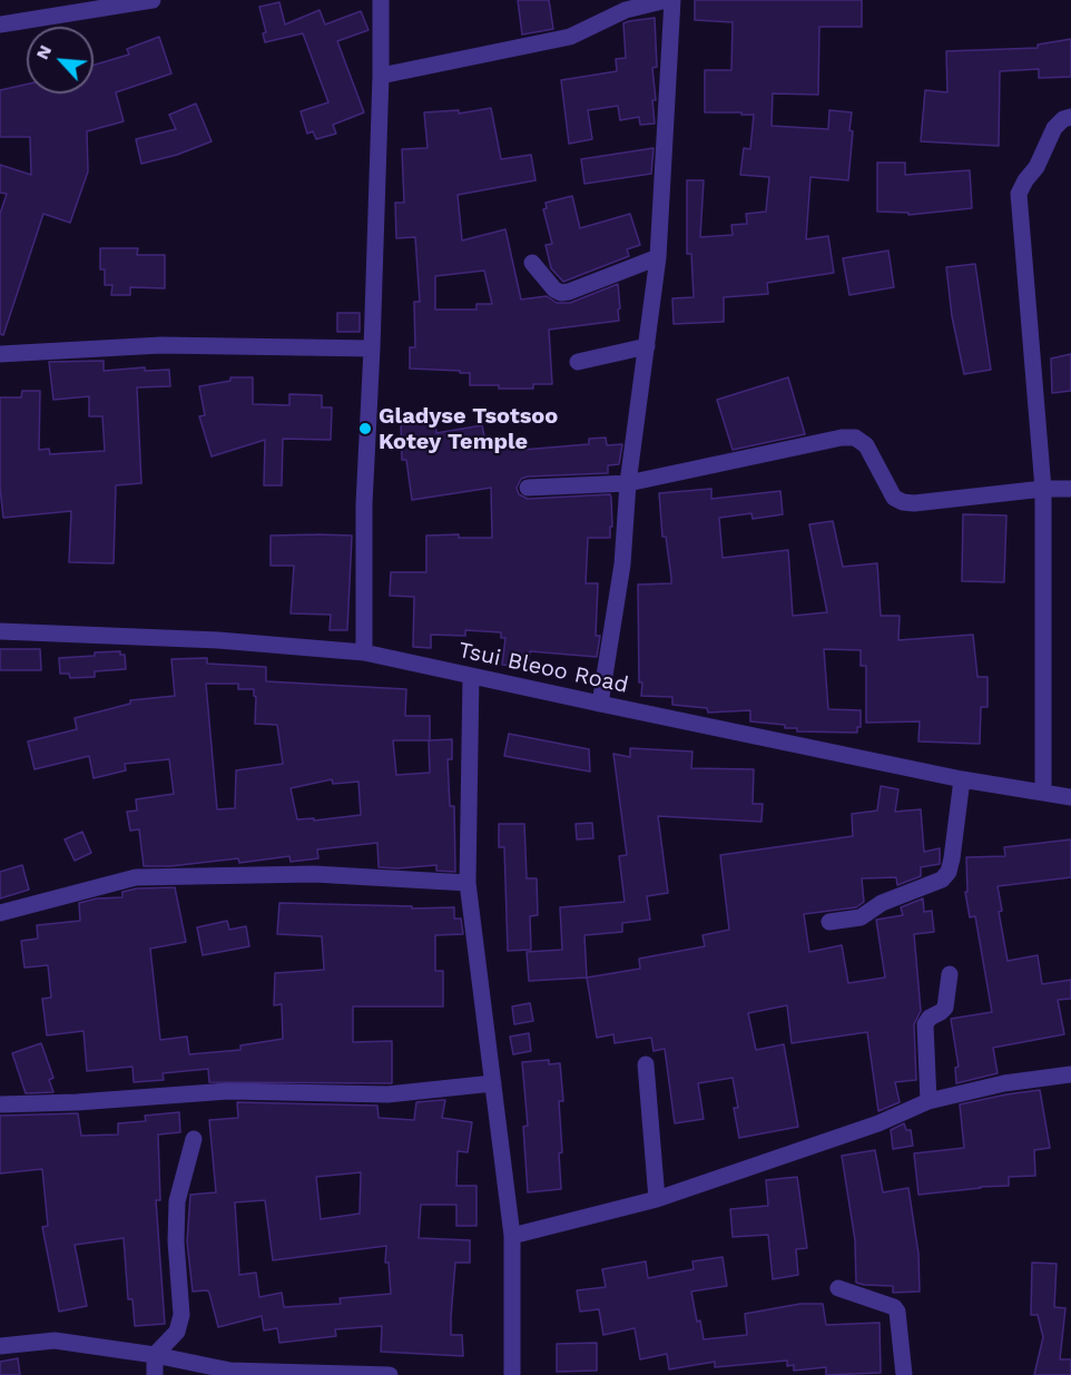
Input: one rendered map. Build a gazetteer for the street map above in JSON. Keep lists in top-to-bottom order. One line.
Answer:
{"streets":{"street":["Tsui Bleoo Road"]},"places":["Gladyse Tsotsoo Kotey Temple"],"north":"top left"}
